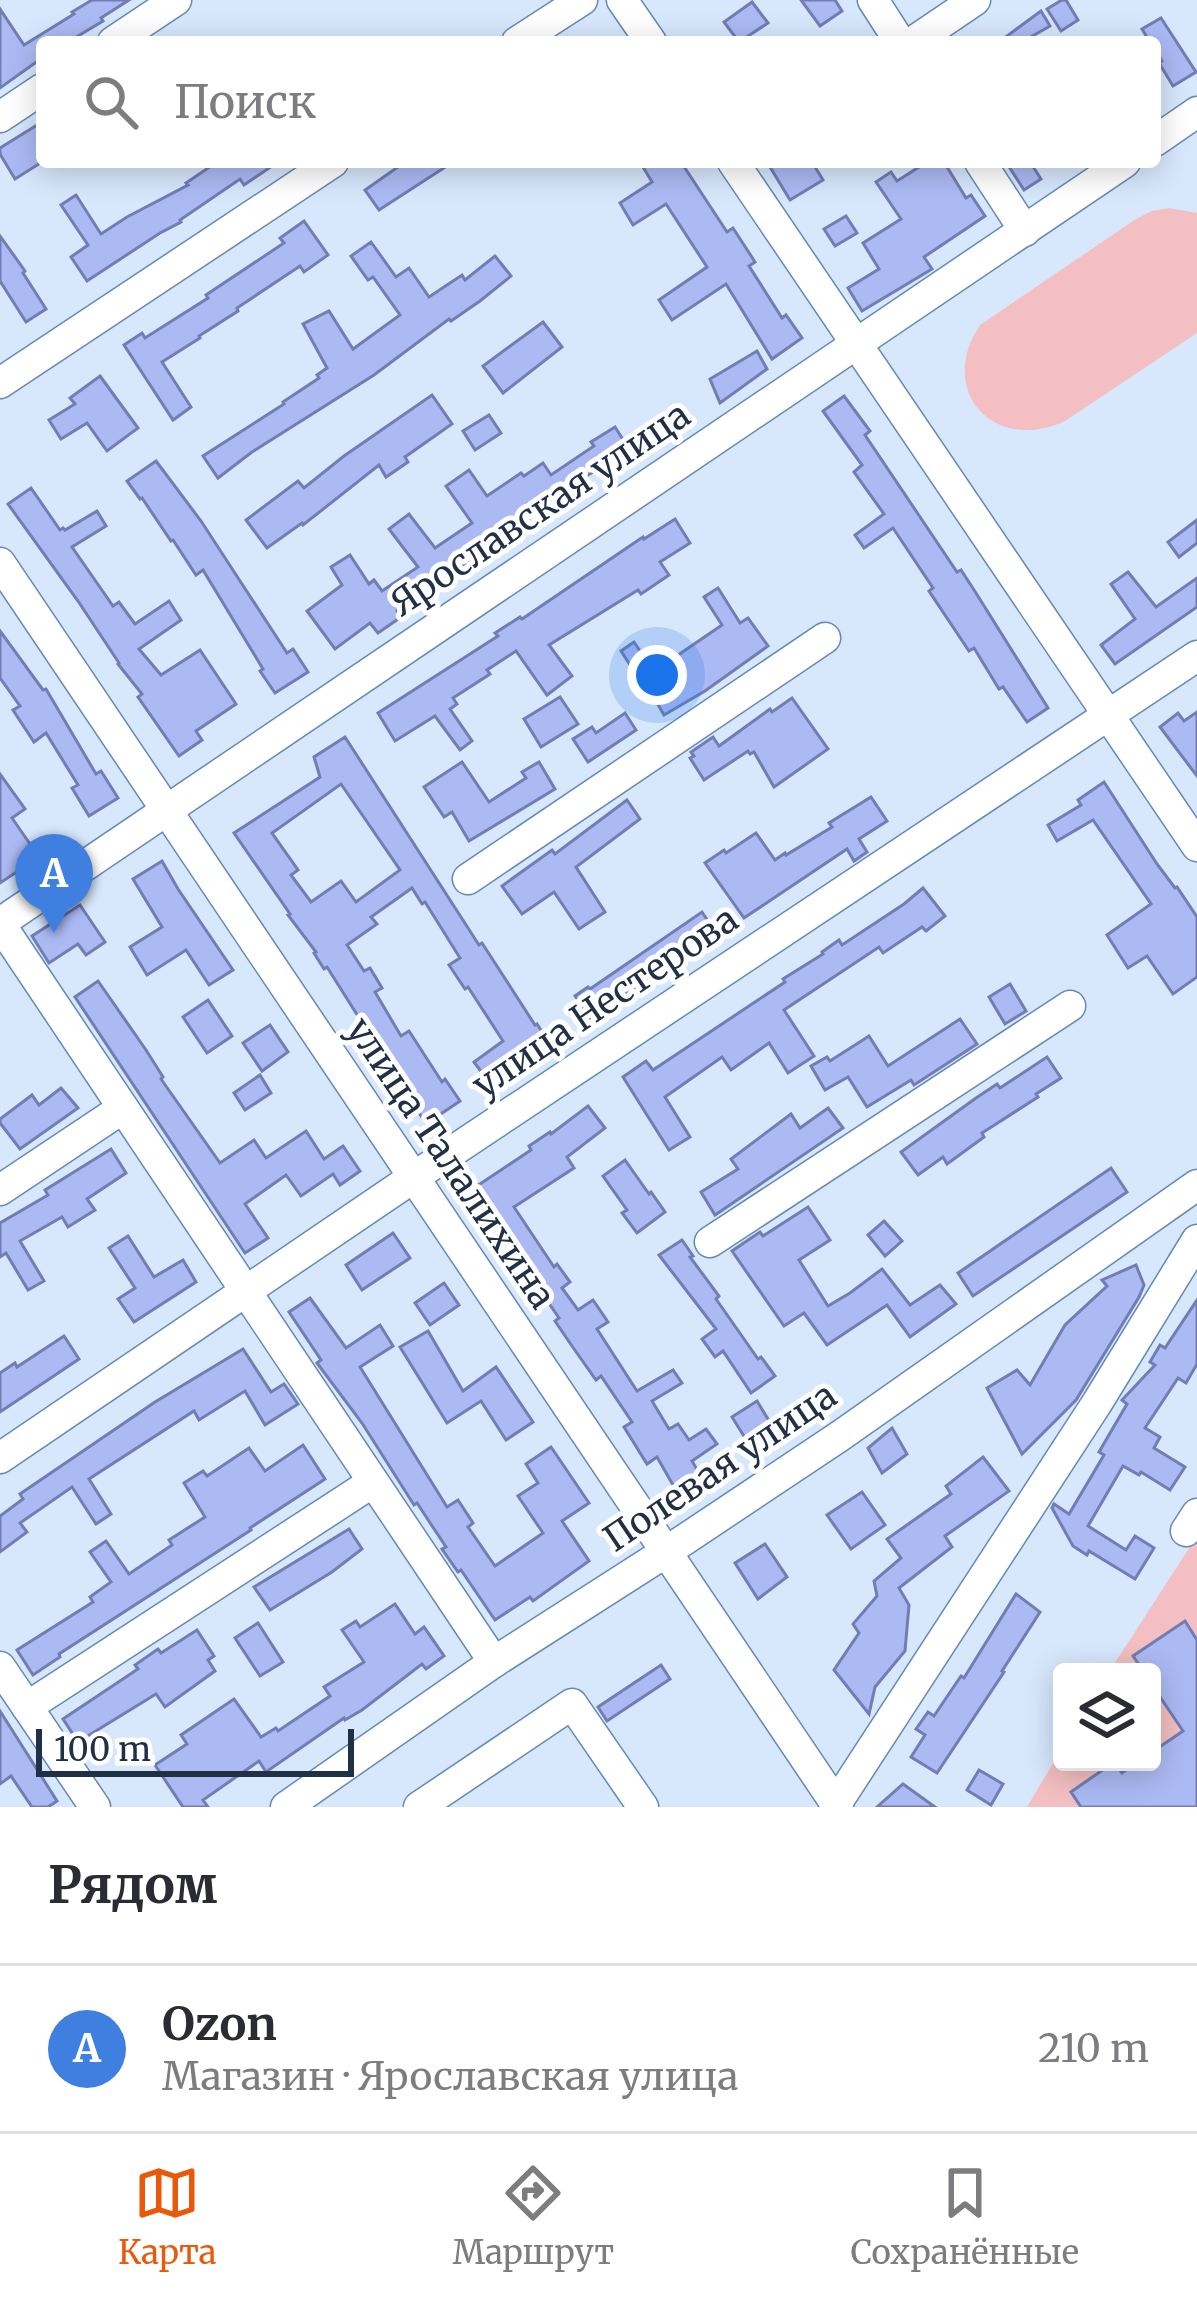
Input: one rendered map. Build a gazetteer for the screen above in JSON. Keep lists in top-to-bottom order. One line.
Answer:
{"streets":{"street":["Ярославская улица","улица Нестерова","улица Талалихина","Полевая улица"]},"crossings":[["Ярославская улица","улица Талалихина"],["улица Нестерова","улица Талалихина"],["улица Талалихина","Полевая улица"]],"scale_bar":"100 m","page":{"search":"Поиск","pins":"A","scale":"100 m","heading":"Рядом","list":[{"mark":"A","name":"Ozon","note":"Магазин · Ярославская улица","value":"210 m"}],"nav":["Карта","Маршрут","Сохранённые"]}}
